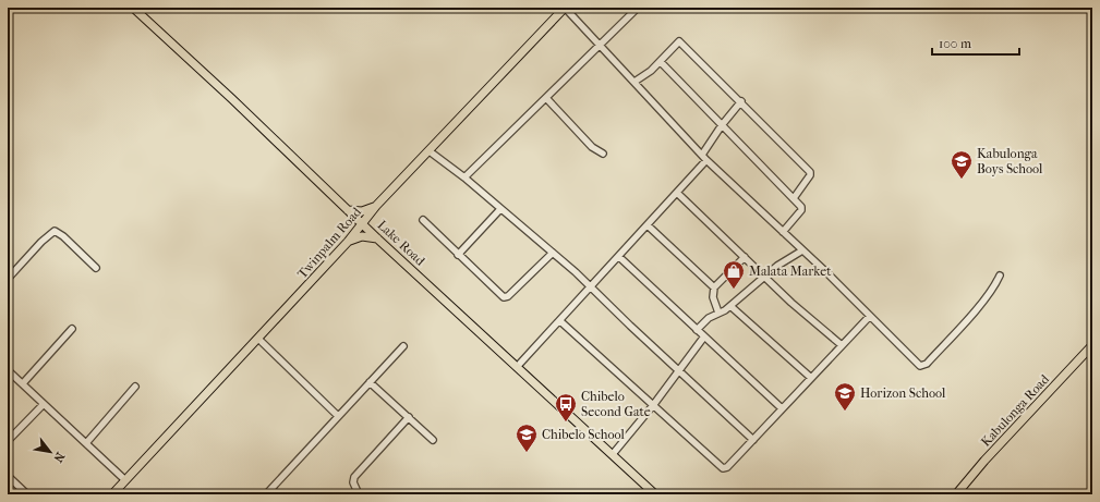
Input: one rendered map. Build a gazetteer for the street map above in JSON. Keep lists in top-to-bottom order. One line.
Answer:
{"streets":{"main road":["Twinpalm Road","Lake Road","Kabulonga Road"]},"crossings":[["Twinpalm Road","Lake Road"]],"places":{"school or university":["Kabulonga Boys School","Horizon School","Chibelo School"],"shop":["Malata Market"],"bus stop":["Chibelo Second Gate"]},"scale_bar":"100 m","north":"bottom right"}
